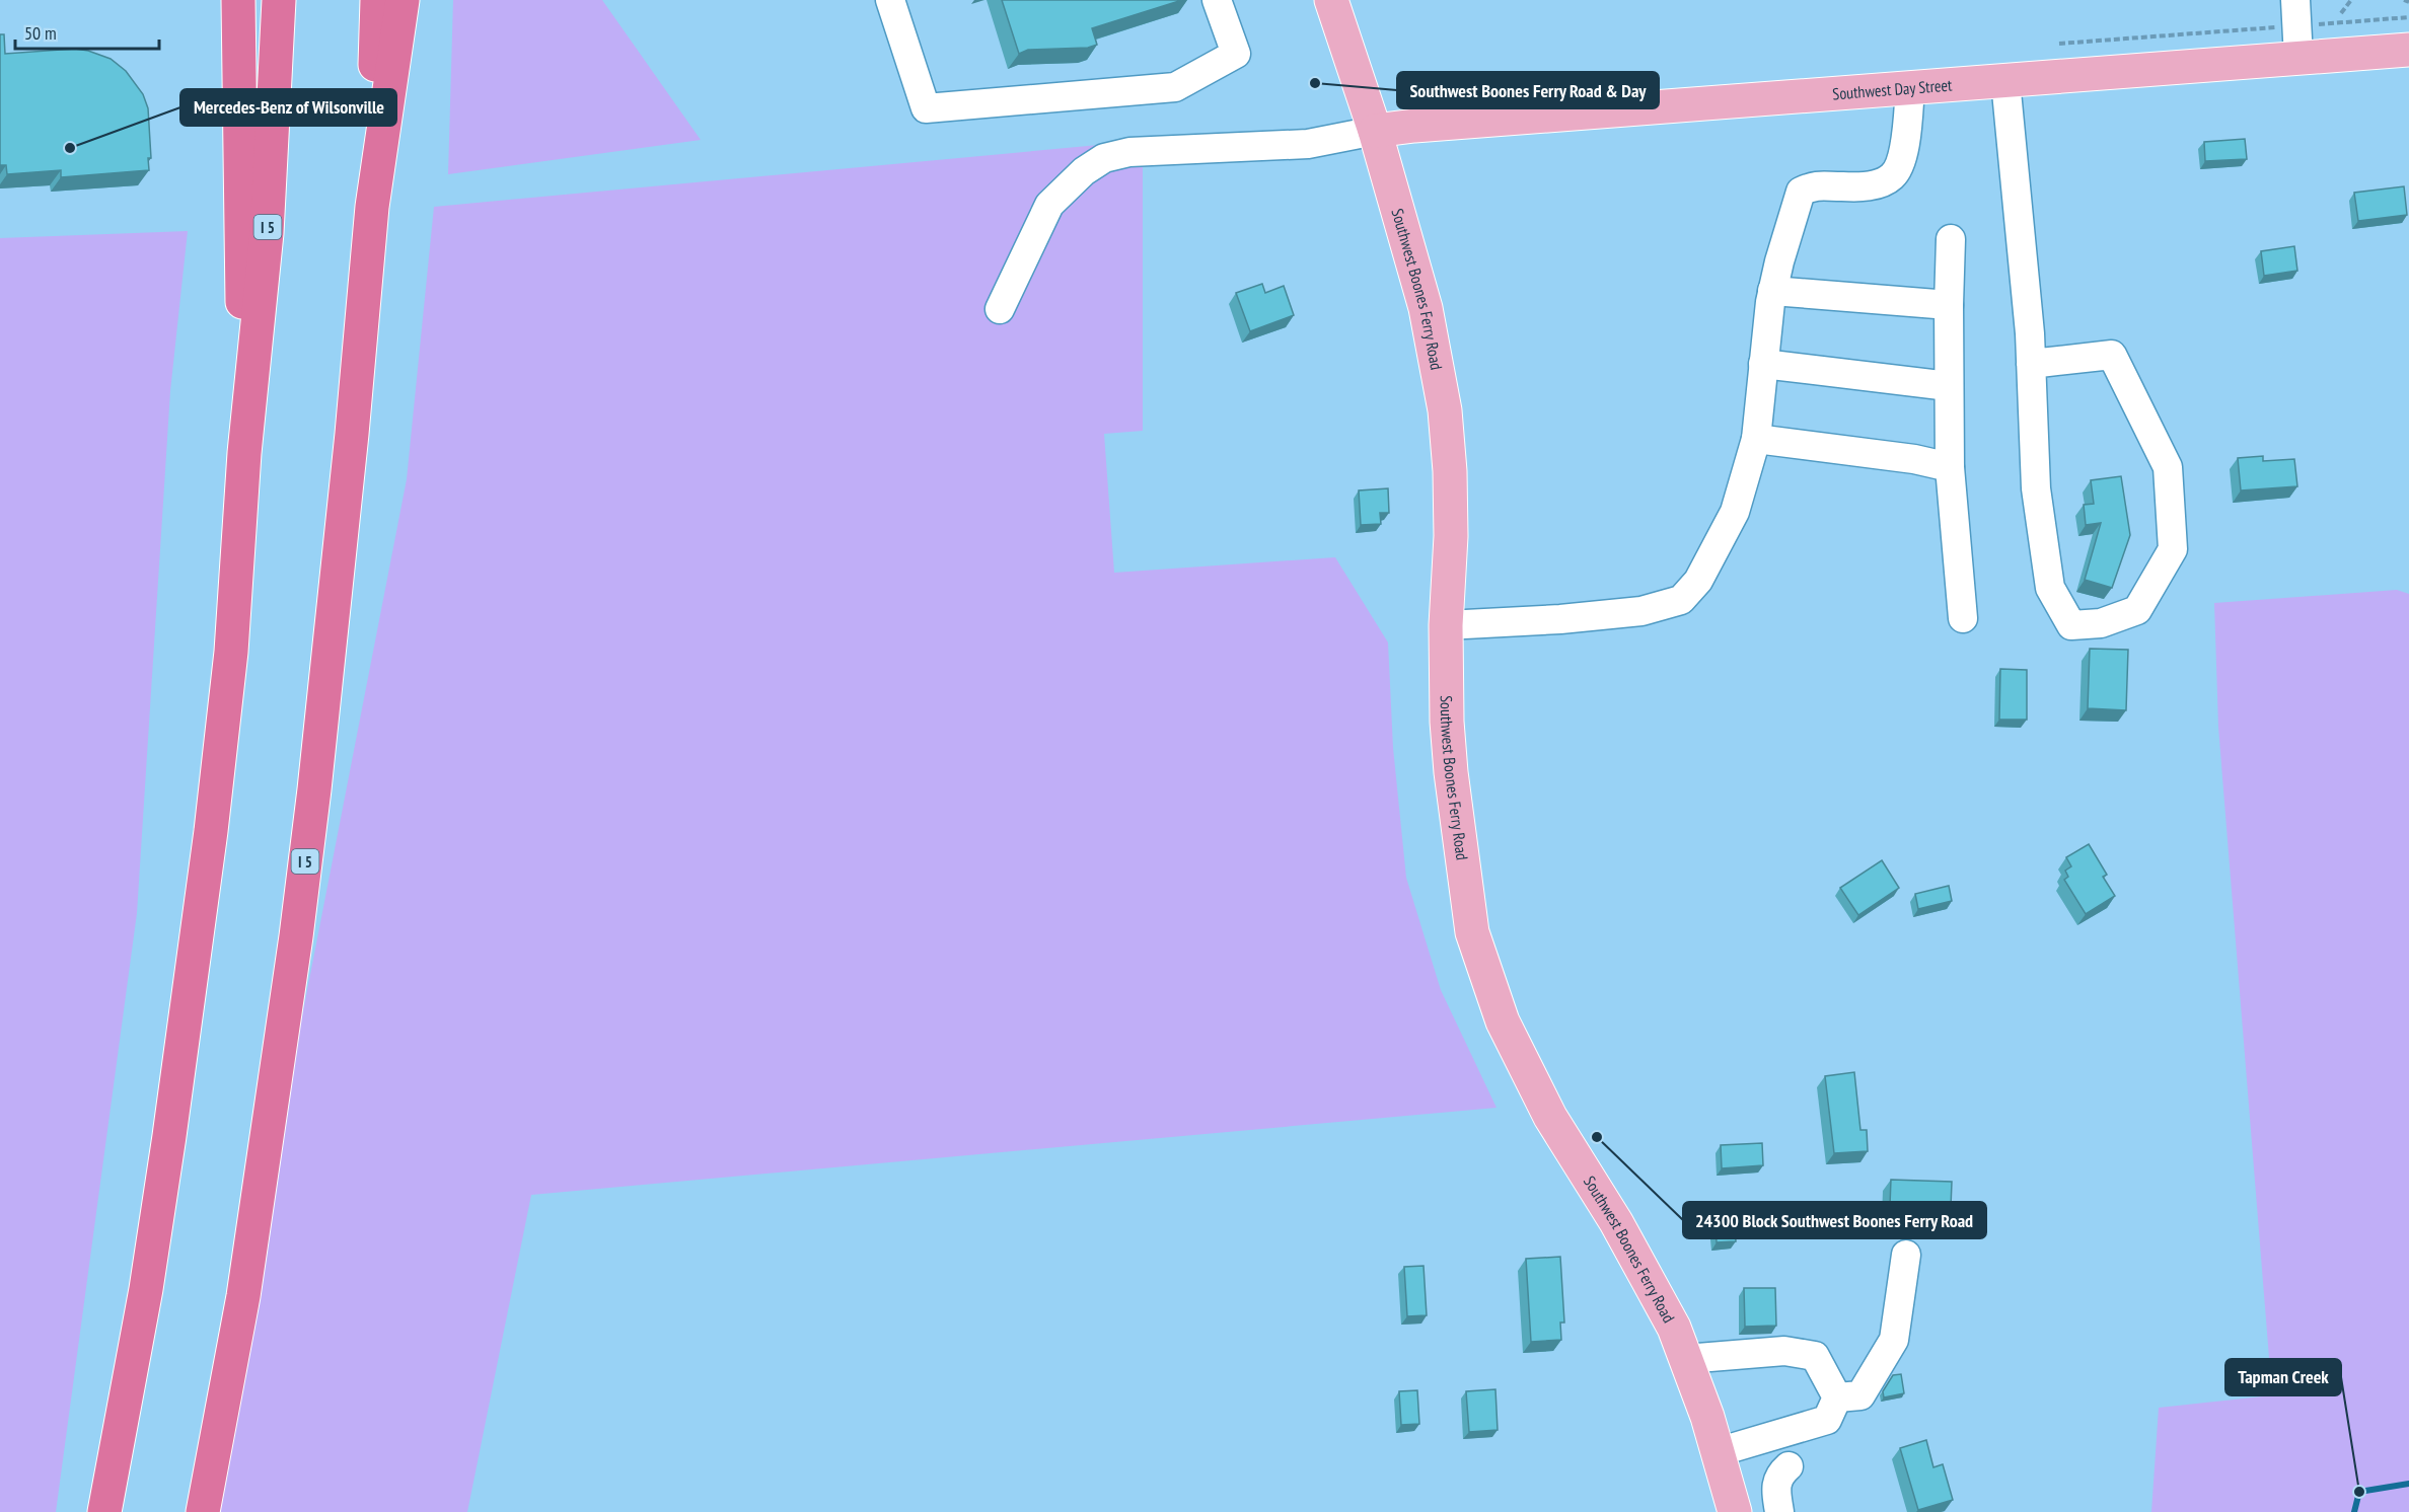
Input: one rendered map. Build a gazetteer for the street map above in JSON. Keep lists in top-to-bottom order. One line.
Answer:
{"streets":{"highway":["I 5"],"main road":["Southwest Day Street","Southwest Boones Ferry Road"]},"crossings":[["Southwest Day Street","Southwest Boones Ferry Road"]],"places":["Southwest Boones Ferry Road & Day","Mercedes-Benz of Wilsonville","24300 Block Southwest Boones Ferry Road","Tapman Creek"],"scale_bar":"50 m"}
